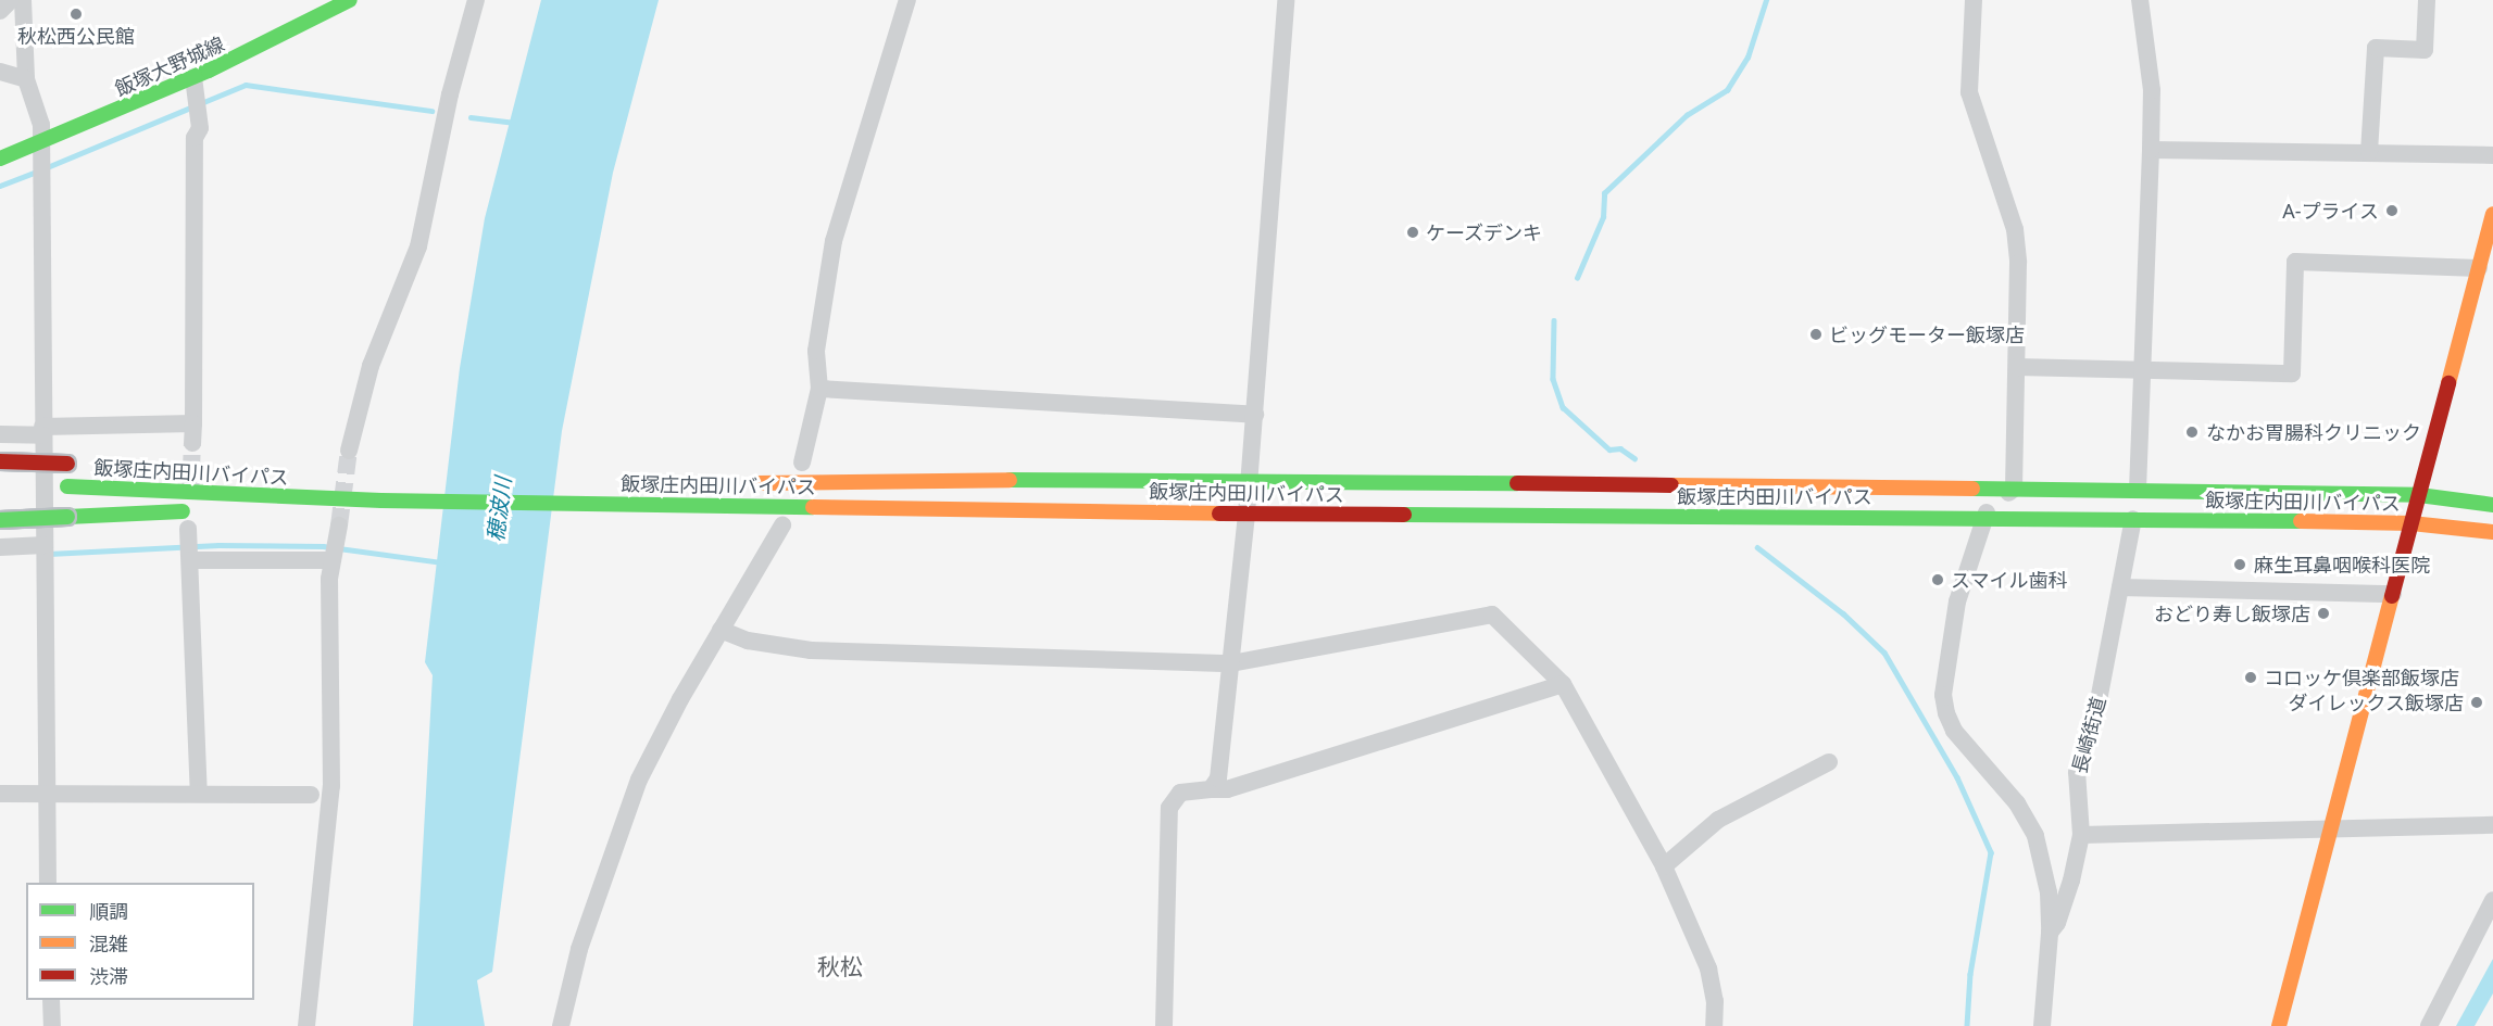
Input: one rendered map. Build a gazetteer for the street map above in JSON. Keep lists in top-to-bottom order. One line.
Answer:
{"streets":{"main road":["飯塚大野城線","飯塚庄内田川バイパス"],"street":["長崎街道"]},"crossings":[["飯塚庄内田川バイパス","長崎街道"]],"districts":["秋松"],"water":["穂波川"],"places":["秋松西公民館","A-プライス","ケーズデンキ","ビッグモーター飯塚店","なかお胃腸科クリニック","麻生耳鼻咽喉科医院","スマイル歯科","おどり寿し飯塚店","コロッケ倶楽部飯塚店","ダイレックス飯塚店"],"legend":["順調","混雑","渋滞"]}
